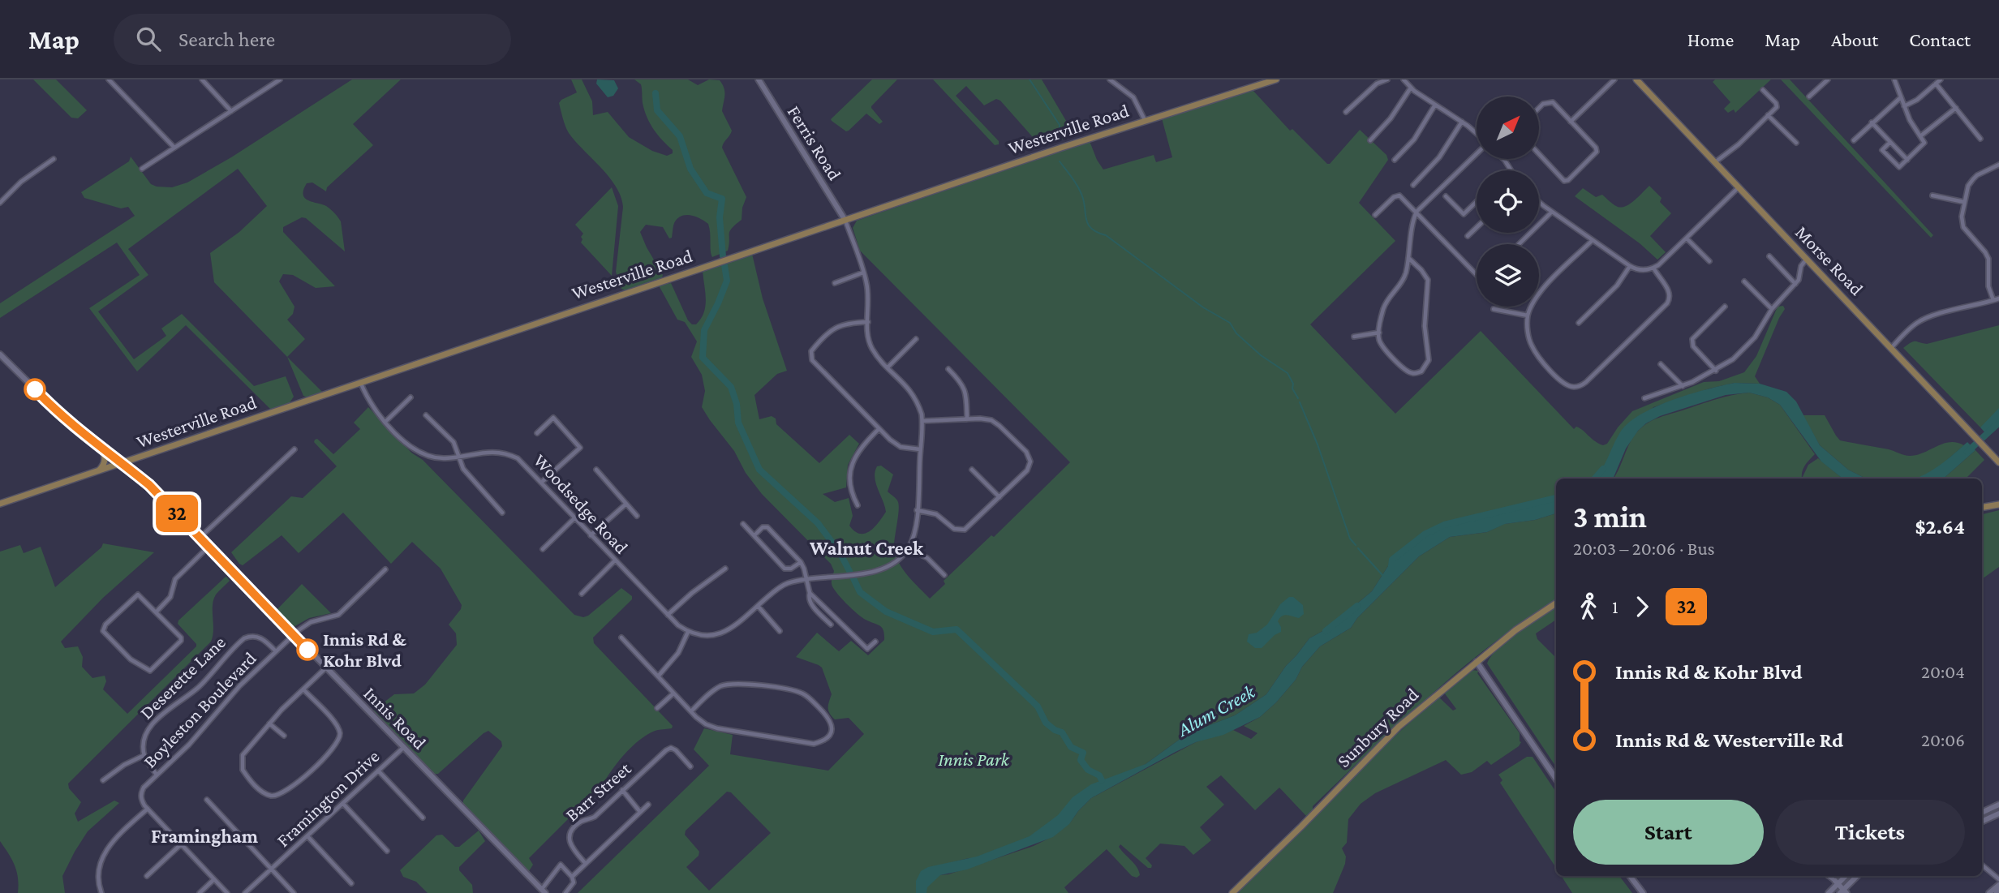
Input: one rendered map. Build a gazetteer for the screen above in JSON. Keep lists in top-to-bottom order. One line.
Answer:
{"streets":{"main road":["Westerville Road","Ferris Road","Morse Road","Innis Road","Sunbury Road"],"street":["Woodsedge Road","Deserette Lane","Boyleston Boulevard","Barr Street","Framington Drive"]},"crossings":[["Westerville Road","Ferris Road"],["Westerville Road","Woodsedge Road"],["Westerville Road","Innis Road"],["Deserette Lane","Boyleston Boulevard"],["Boyleston Boulevard","Innis Road"],["Innis Road","Framington Drive"]],"districts":["Walnut Creek","Framingham"],"water":["Alum Creek"],"parks":["Innis Park"],"places":["Innis Rd & Kohr Blvd"],"lines":["bus line 32"],"north":"top right","page":{"header":"Map","search":"Search here","nav":["Home","Map","About","Contact"],"on_map":"32","heading":["3 min","20:03 – 20:06 · Bus","$2.64"],"legs":["1","32"],"list":[{"name":"Innis Rd & Kohr Blvd","value":"20:04"},{"name":"Innis Rd & Westerville Rd","value":"20:06"}],"buttons":["Start","Tickets"]}}
